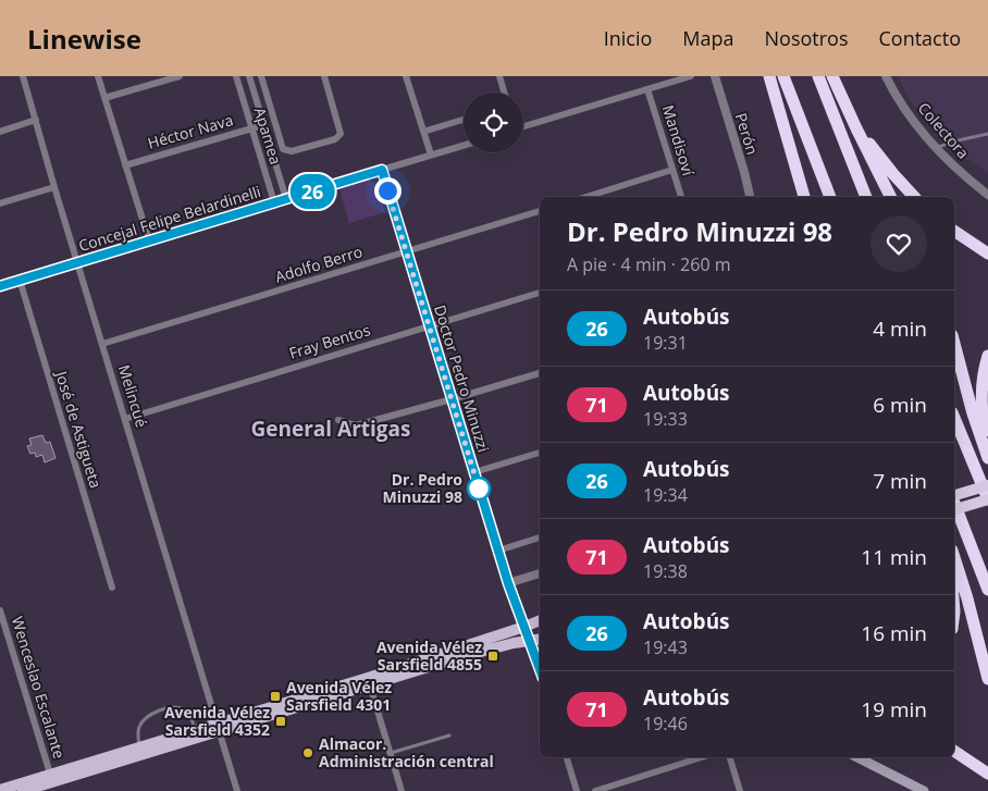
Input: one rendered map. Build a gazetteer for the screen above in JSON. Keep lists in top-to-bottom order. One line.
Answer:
{"streets":{"main road":["Concejal Felipe Belardinelli","Doctor Pedro Minuzzi"],"street":["Colectora","Héctor Nava","Perón","Apamea","Mandisoví","Adolfo Berro","Fray Bentos","Melincué","José de Astigueta","Wenceslao Escalante"]},"crossings":[["Héctor Nava","Apamea"],["Apamea","Concejal Felipe Belardinelli"],["Concejal Felipe Belardinelli","Doctor Pedro Minuzzi"],["Concejal Felipe Belardinelli","Melincué"],["Concejal Felipe Belardinelli","José de Astigueta"],["Adolfo Berro","Doctor Pedro Minuzzi"],["Adolfo Berro","Melincué"],["Fray Bentos","Doctor Pedro Minuzzi"],["Fray Bentos","Melincué"]],"districts":["General Artigas"],"places":{"other":["Dr. Pedro Minuzzi 98","Almacor. Administración central"],"transit":["Avenida Vélez Sarsfield 4855","Avenida Vélez Sarsfield 4301","Avenida Vélez Sarsfield 4352"]},"lines":["bus line 26"],"page":{"header":"Linewise","nav":["Inicio","Mapa","Nosotros","Contacto"],"on_map":"26","heading":["Dr. Pedro Minuzzi 98","A pie · 4 min · 260 m"],"list":[{"mark":"26","name":"Autobús","note":"19:31","value":"4 min"},{"mark":"71","name":"Autobús","note":"19:33","value":"6 min"},{"mark":"26","name":"Autobús","note":"19:34","value":"7 min"},{"mark":"71","name":"Autobús","note":"19:38","value":"11 min"},{"mark":"26","name":"Autobús","note":"19:43","value":"16 min"},{"mark":"71","name":"Autobús","note":"19:46","value":"19 min"}]}}
